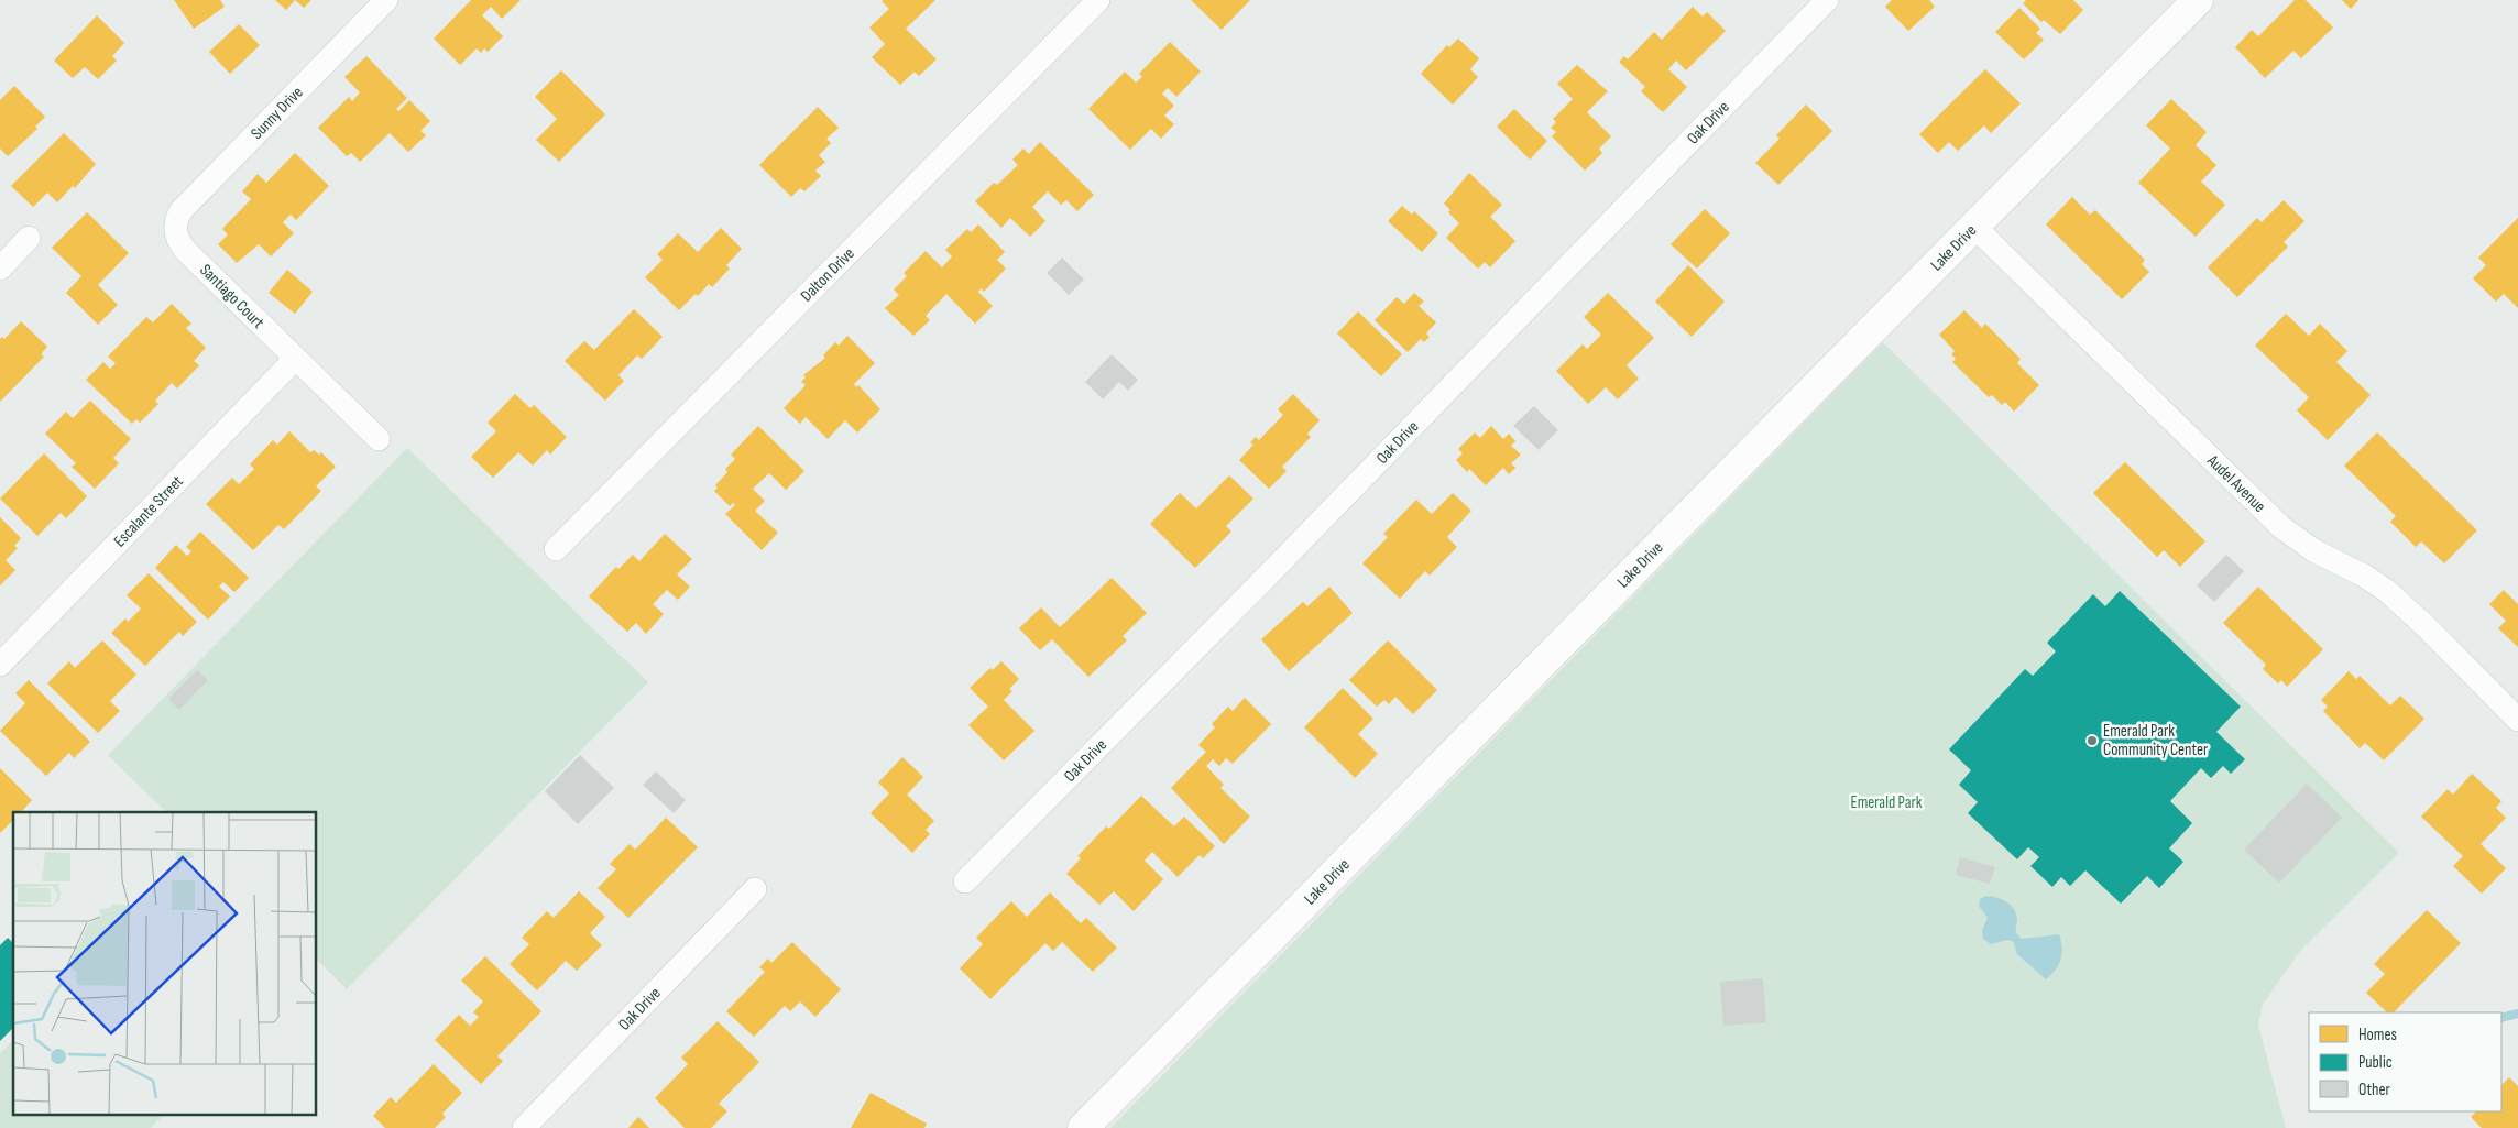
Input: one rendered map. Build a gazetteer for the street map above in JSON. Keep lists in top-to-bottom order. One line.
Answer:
{"streets":{"street":["Sunny Drive","Oak Drive","Lake Drive","Dalton Drive","Santiago Court","Audel Avenue","Escalante Street"]},"crossings":[["Sunny Drive","Santiago Court"],["Lake Drive","Audel Avenue"],["Santiago Court","Escalante Street"]],"parks":["Emerald Park"],"places":["Emerald Park Community Center"],"legend":["Homes","Public","Other"]}
